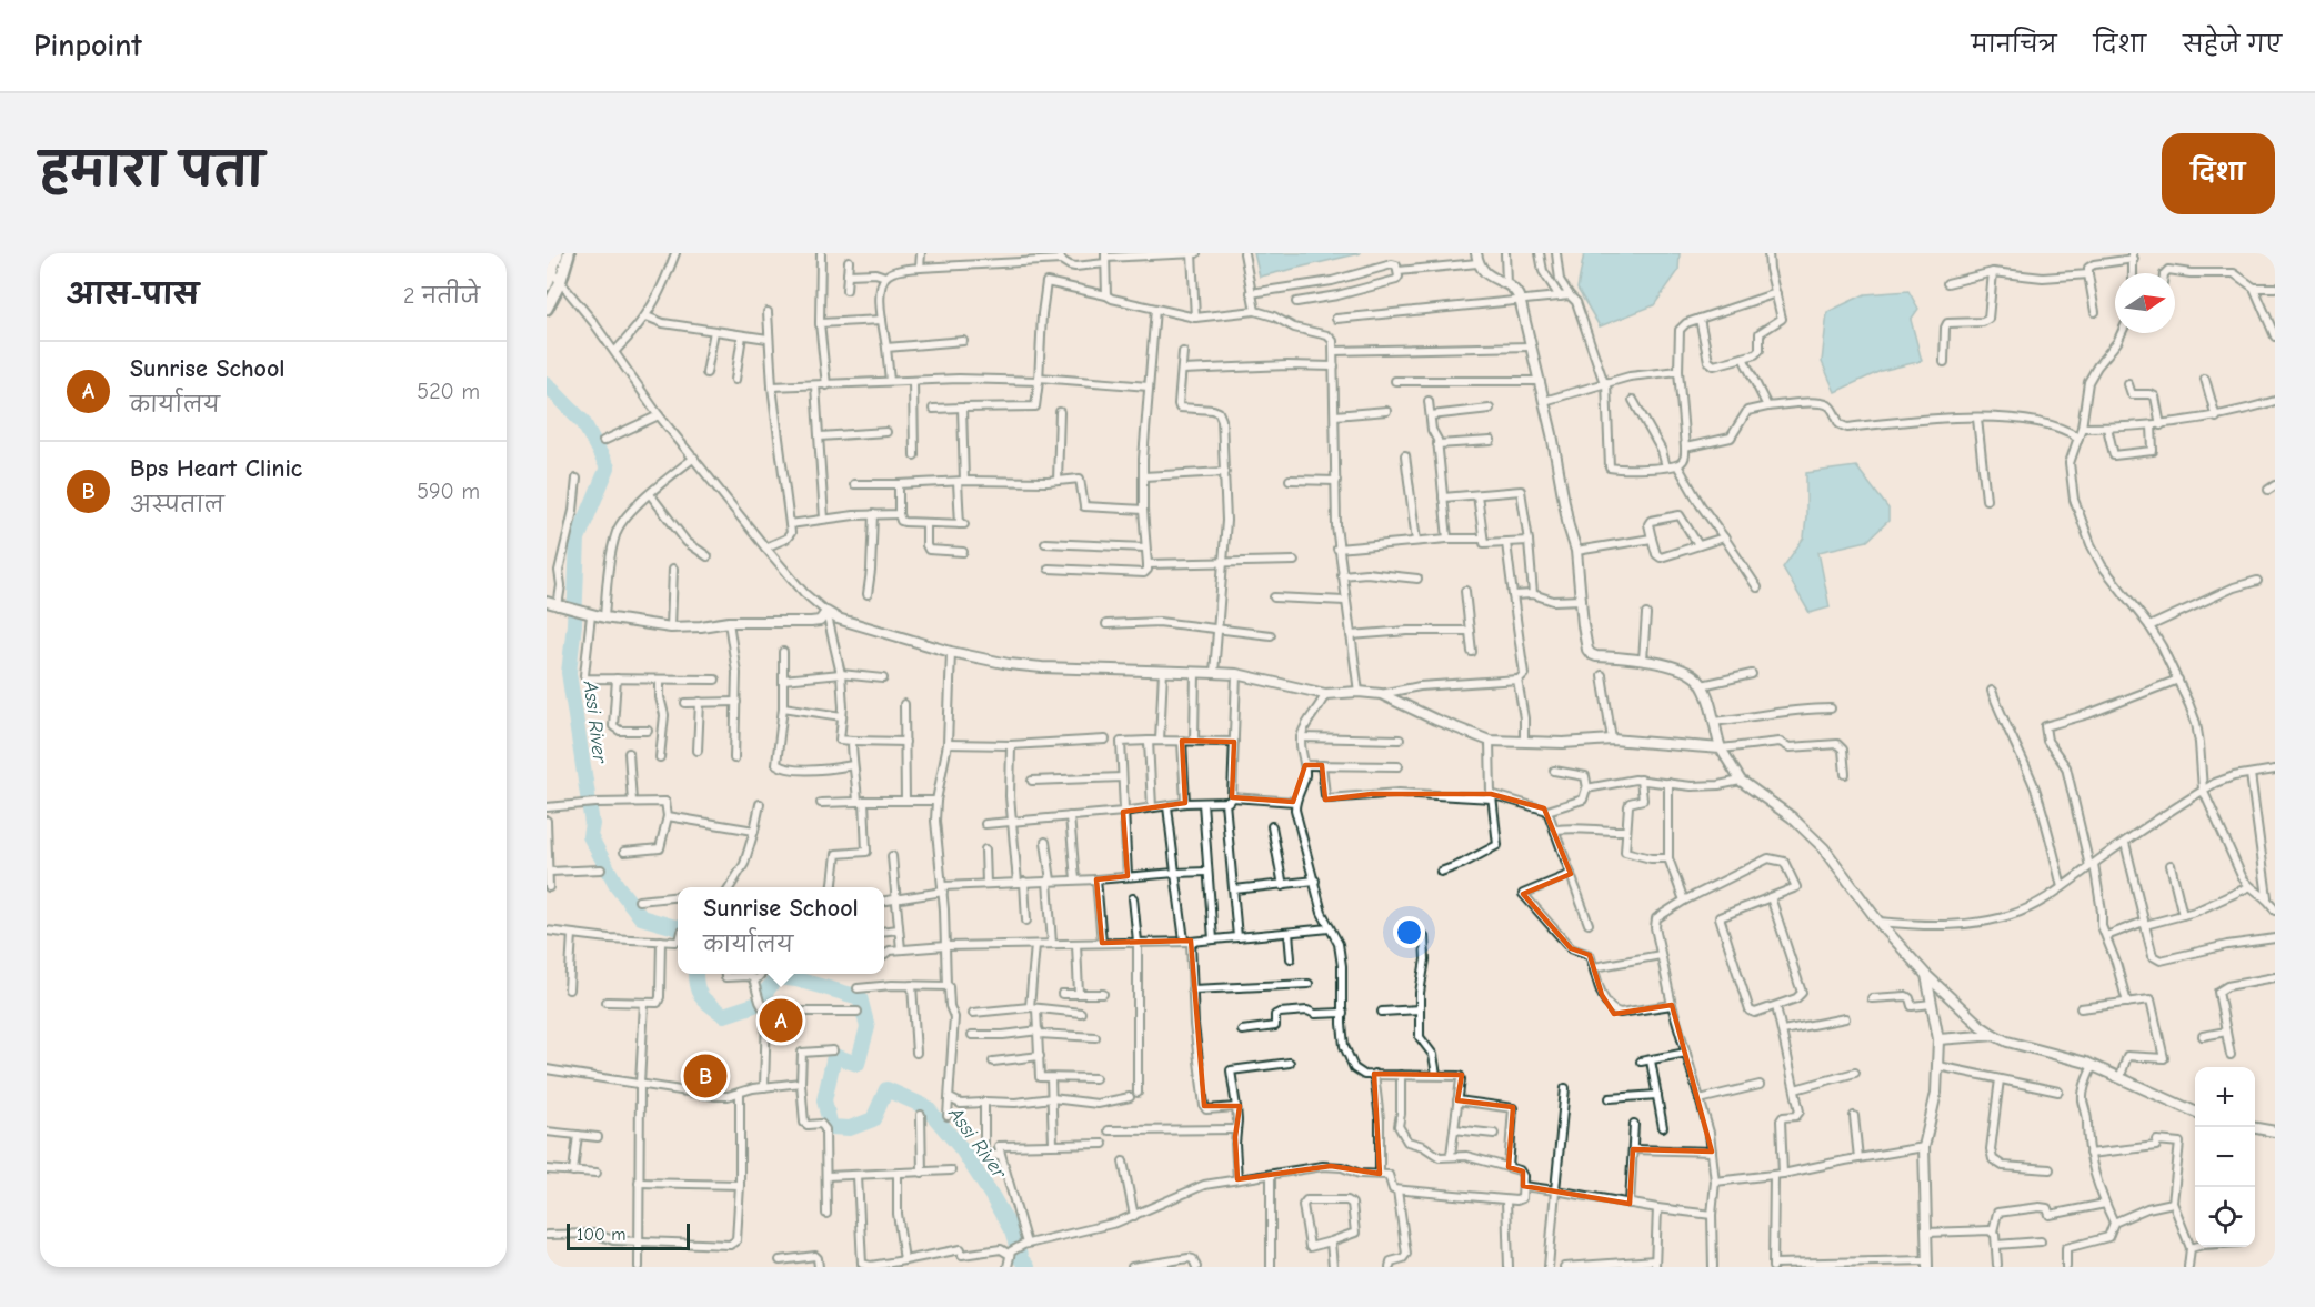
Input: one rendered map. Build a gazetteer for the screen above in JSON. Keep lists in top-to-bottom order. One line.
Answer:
{"water":["Assi River"],"scale_bar":"100 m","north":"right","page":{"header":"Pinpoint","nav":["मानचित्र","दिशा","सहेजे गए"],"title":"हमारा पता","buttons":"दिशा","heading":["आस-पास","2 नतीजे"],"list":[{"mark":"A","name":"Sunrise School","note":"कार्यालय","value":"520 m"},{"mark":"B","name":"Bps Heart Clinic","note":"अस्पताल","value":"590 m"}],"popup":["Sunrise School","कार्यालय"],"pins":["A","B"],"map_buttons":["+","−"],"scale":"100 m"}}
